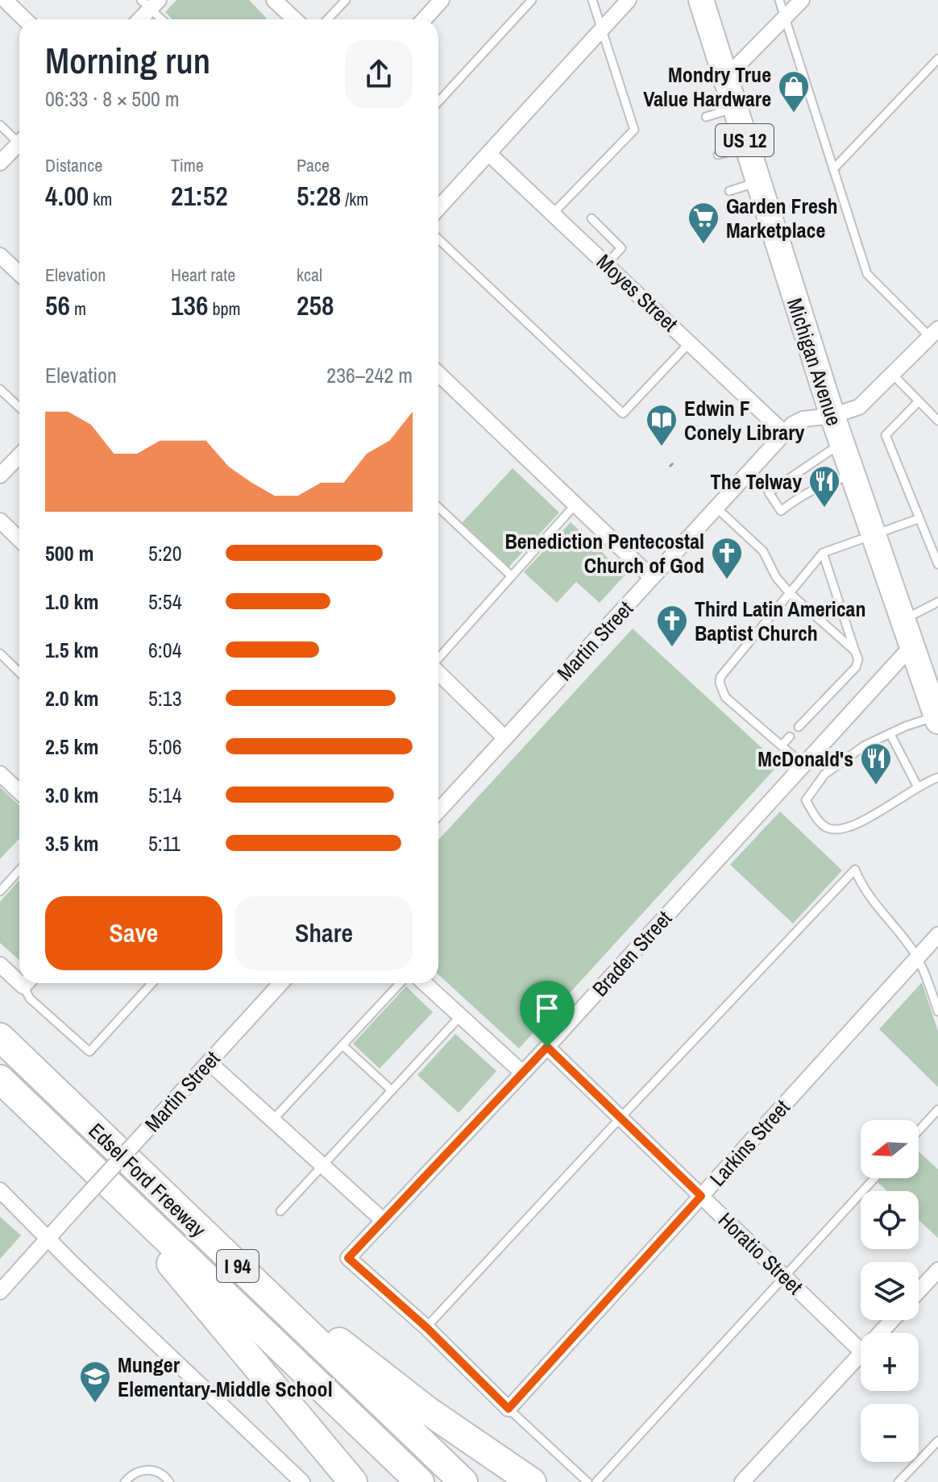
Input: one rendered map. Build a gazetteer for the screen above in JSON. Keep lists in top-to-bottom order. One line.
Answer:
{"streets":{"highway":["Edsel Ford Freeway","I 94"],"main road":["US 12","Michigan Avenue"],"street":["Moyes Street","Martin Street","Braden Street","Larkins Street","Horatio Street"]},"crossings":[["Moyes Street","Martin Street"],["Michigan Avenue","Martin Street"],["Michigan Avenue","Braden Street"],["Braden Street","Horatio Street"],["Larkins Street","Horatio Street"]],"places":{"shop":["Mondry True Value Hardware"],"supermarket":["Garden Fresh Marketplace"],"library":["Edwin F Conely Library"],"restaurant":["The Telway","McDonald's"],"church":["Benediction Pentecostal Church of God","Third Latin American Baptist Church"],"school or university":["Munger Elementary-Middle School"]},"north":"left","page":{"heading":["Morning run","06:33 · 8 × 500 m"],"stats":[["Distance","4.00 km"],["Time","21:52"],["Pace","5:28 /km"],["Elevation","56 m"],["Heart rate","136 bpm"],["kcal","258"]],"chart":["Elevation","236–242 m"],"list":[{"name":"500 m","note":"5:20"},{"name":"1.0 km","note":"5:54"},{"name":"1.5 km","note":"6:04"},{"name":"2.0 km","note":"5:13"},{"name":"2.5 km","note":"5:06"},{"name":"3.0 km","note":"5:14"},{"name":"3.5 km","note":"5:11"}],"buttons":["Save","Share"],"map_buttons":["+","−"]}}
